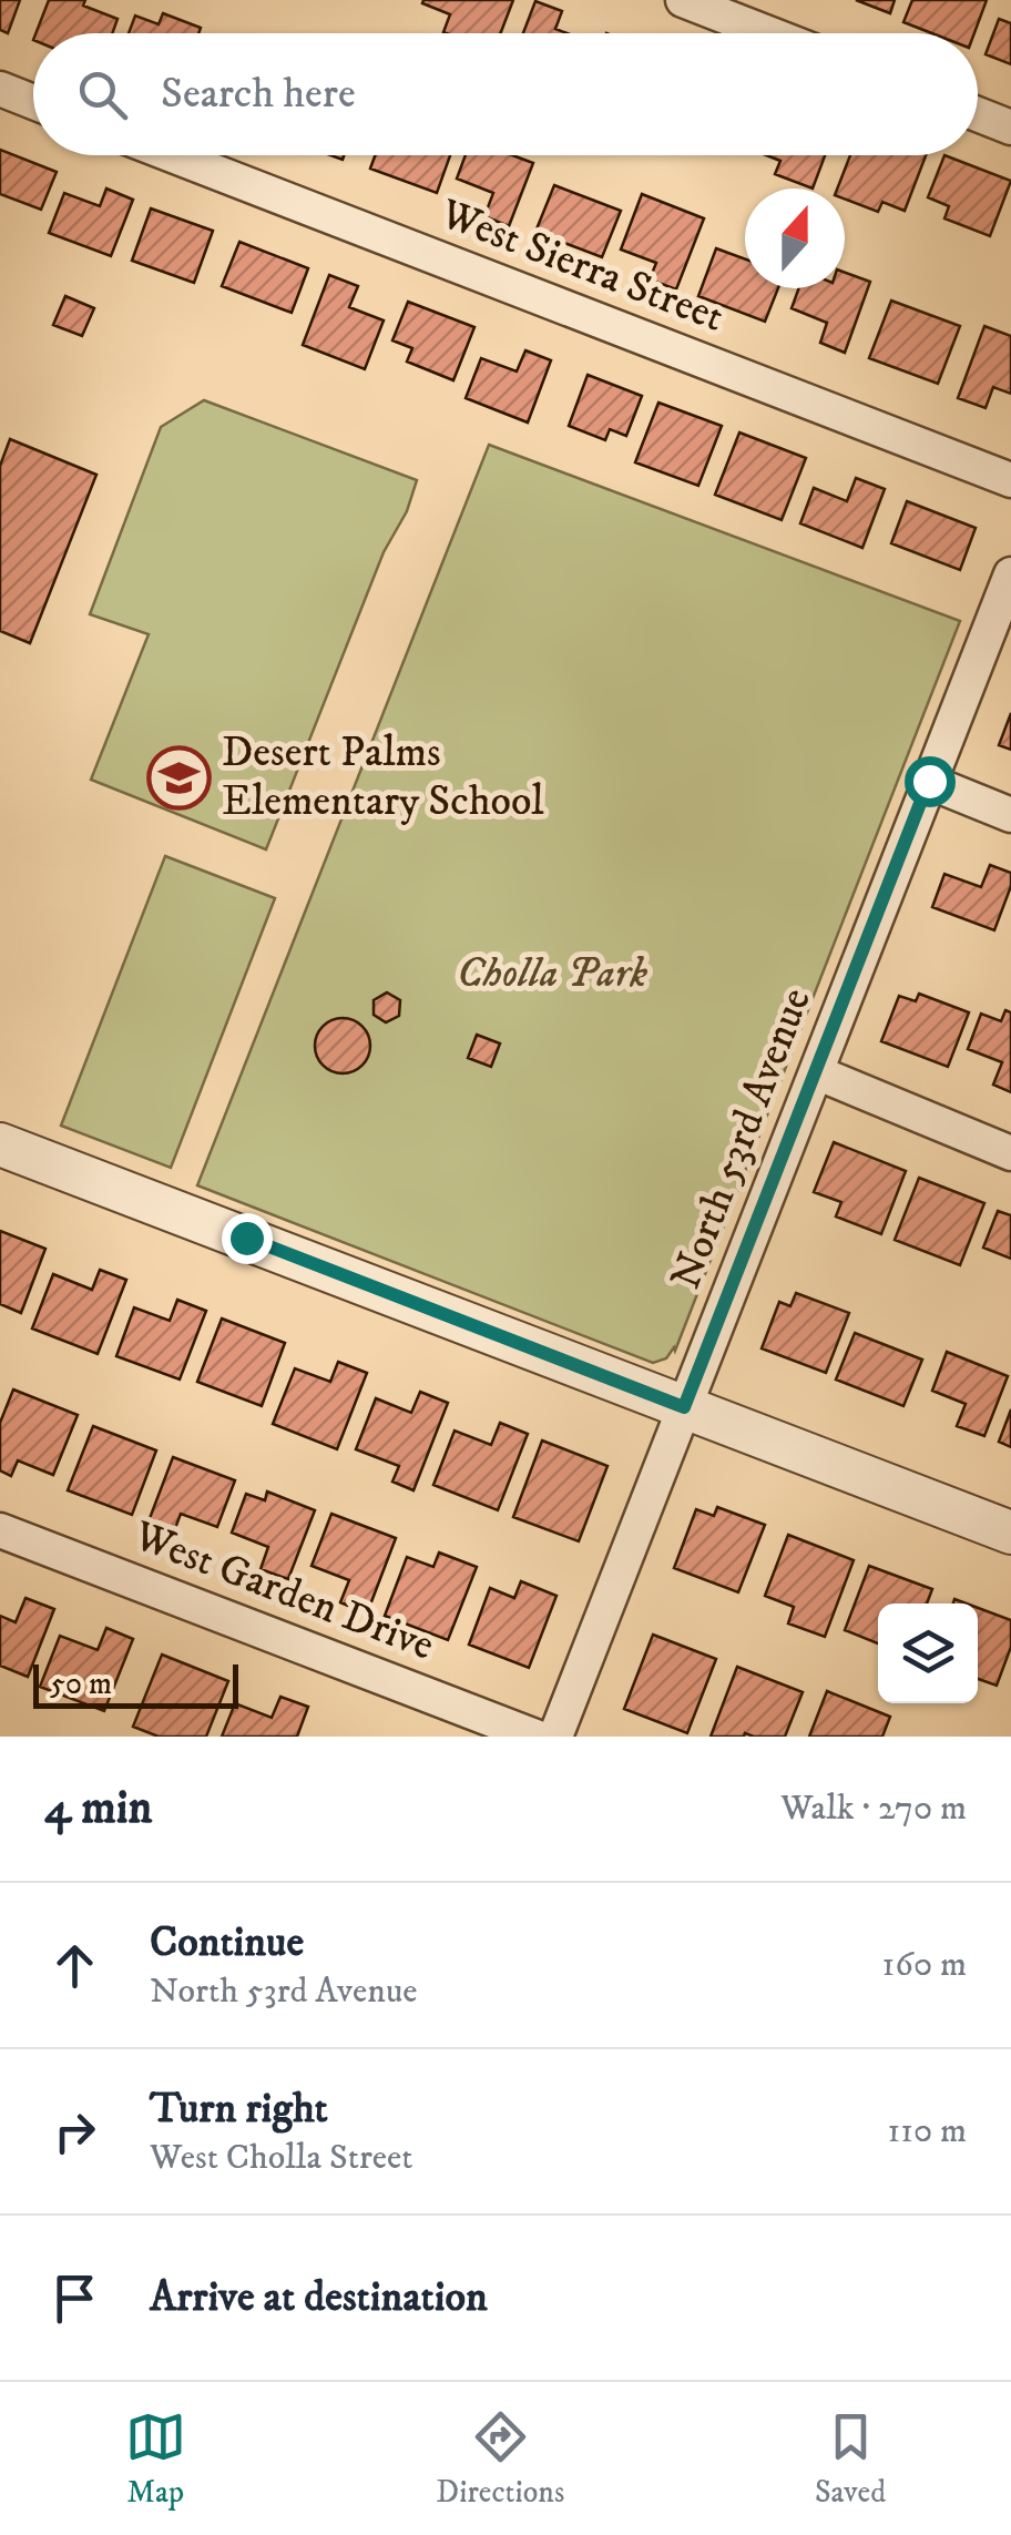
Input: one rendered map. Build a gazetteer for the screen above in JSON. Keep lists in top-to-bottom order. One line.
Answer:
{"streets":{"street":["West Sierra Street","North 53rd Avenue","West Garden Drive"]},"parks":["Cholla Park"],"places":{"school or university":["Desert Palms Elementary School"]},"scale_bar":"50 m","north":"top","page":{"search":"Search here","scale":"50 m","heading":["4 min","Walk · 270 m"],"list":[["Continue","North 53rd Avenue","160 m"],["Turn right","West Cholla Street","110 m"],"Arrive at destination"],"nav":["Map","Directions","Saved"]}}
